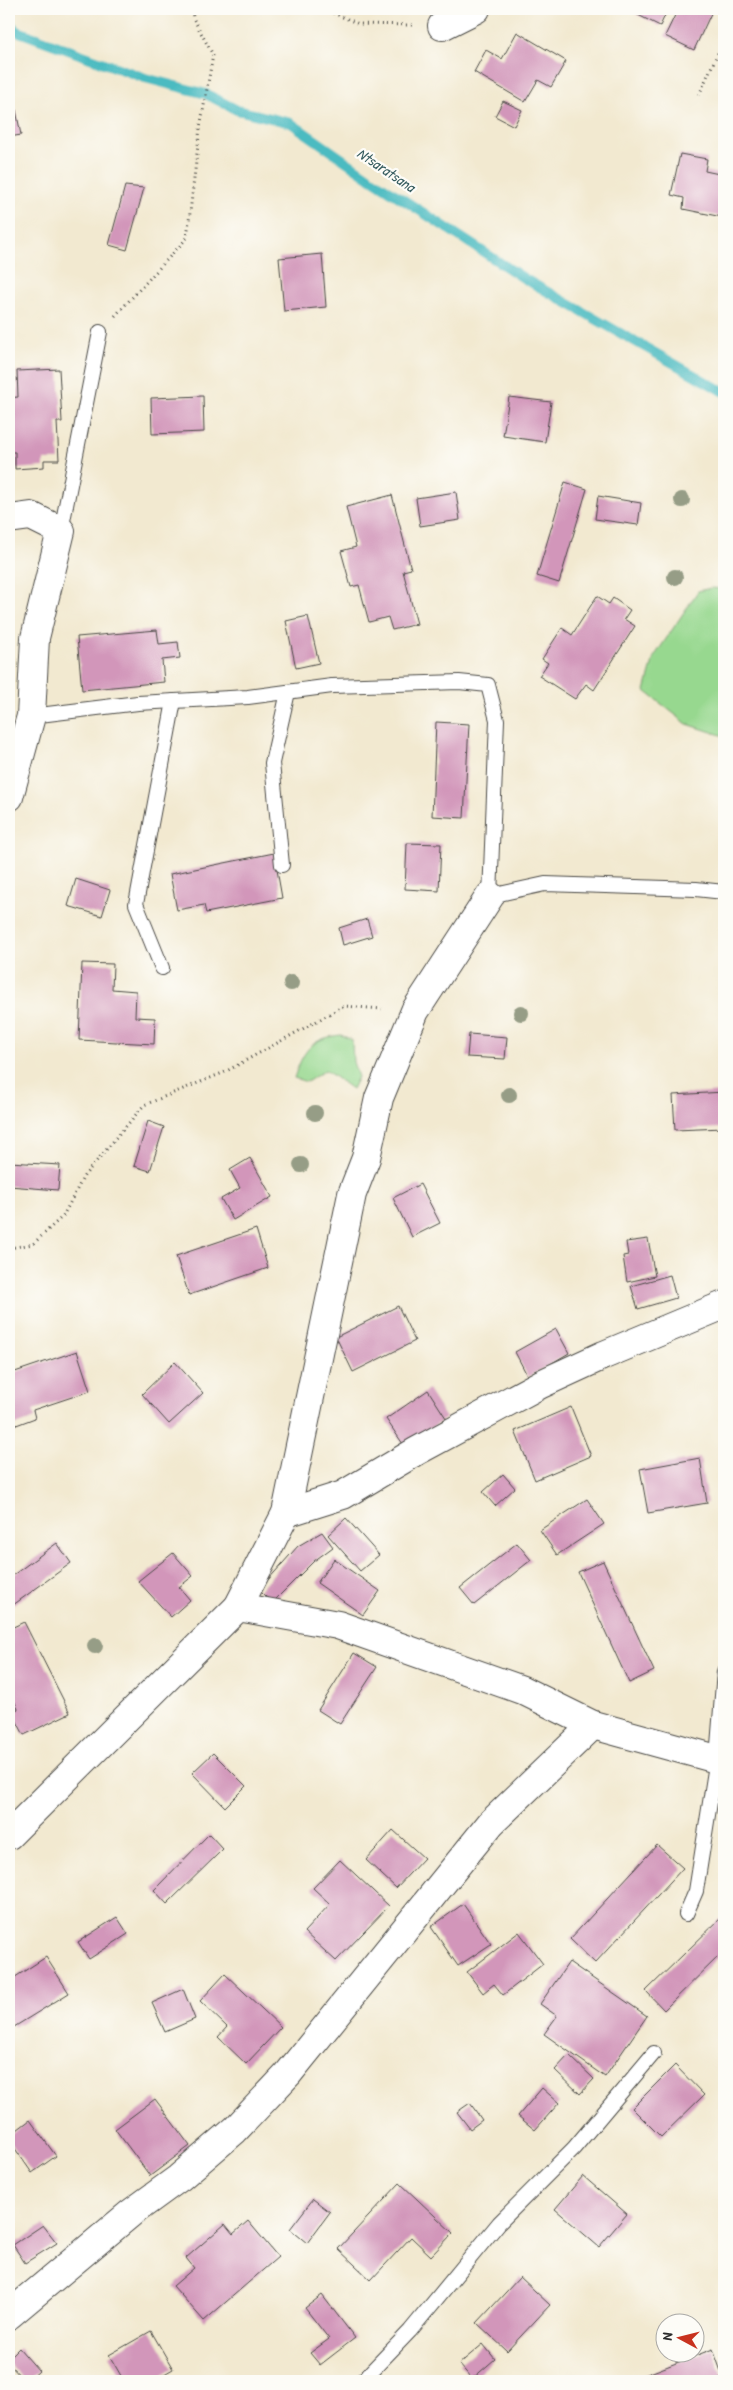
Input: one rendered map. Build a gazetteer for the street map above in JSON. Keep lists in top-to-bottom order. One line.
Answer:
{"water":["Ntsaratsana"],"north":"left"}
